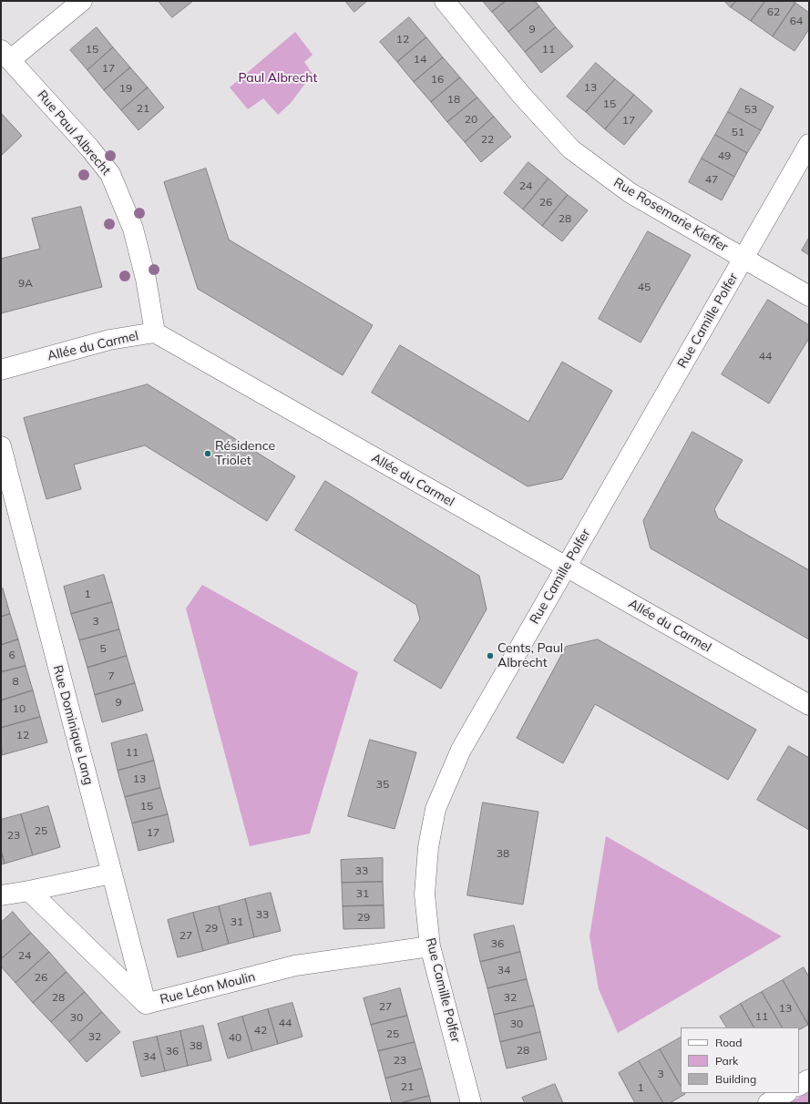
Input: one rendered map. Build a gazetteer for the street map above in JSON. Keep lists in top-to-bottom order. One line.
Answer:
{"streets":{"street":["Rue Paul Albrecht","Rue Rosemarie Kieffer","Rue Camille Polfer","Allée du Carmel","Rue Dominique Lang","Rue Léon Moulin"]},"crossings":[["Rue Paul Albrecht","Allée du Carmel"],["Rue Rosemarie Kieffer","Rue Camille Polfer"],["Rue Camille Polfer","Allée du Carmel"],["Rue Camille Polfer","Rue Léon Moulin"],["Rue Dominique Lang","Rue Léon Moulin"]],"parks":["Paul Albrecht"],"places":["Résidence Triolet","Cents, Paul Albrecht"],"house_numbers":["62","64","9","12","15","11","14","17","16","13","19","18","15","21","53","20","17","51","22","49","47","24","26","28","9A","45","44","1","3","5","6","7","8","9","10","12","11","13","35","15","25","17","23","38","33","31","33","29","31","29","27","36","24","34","26","28","32","27","13","11","30","44","30","42","25","32","40","38","28","36","34","23","3","21","1"],"legend":["Road","Park","Building"]}
